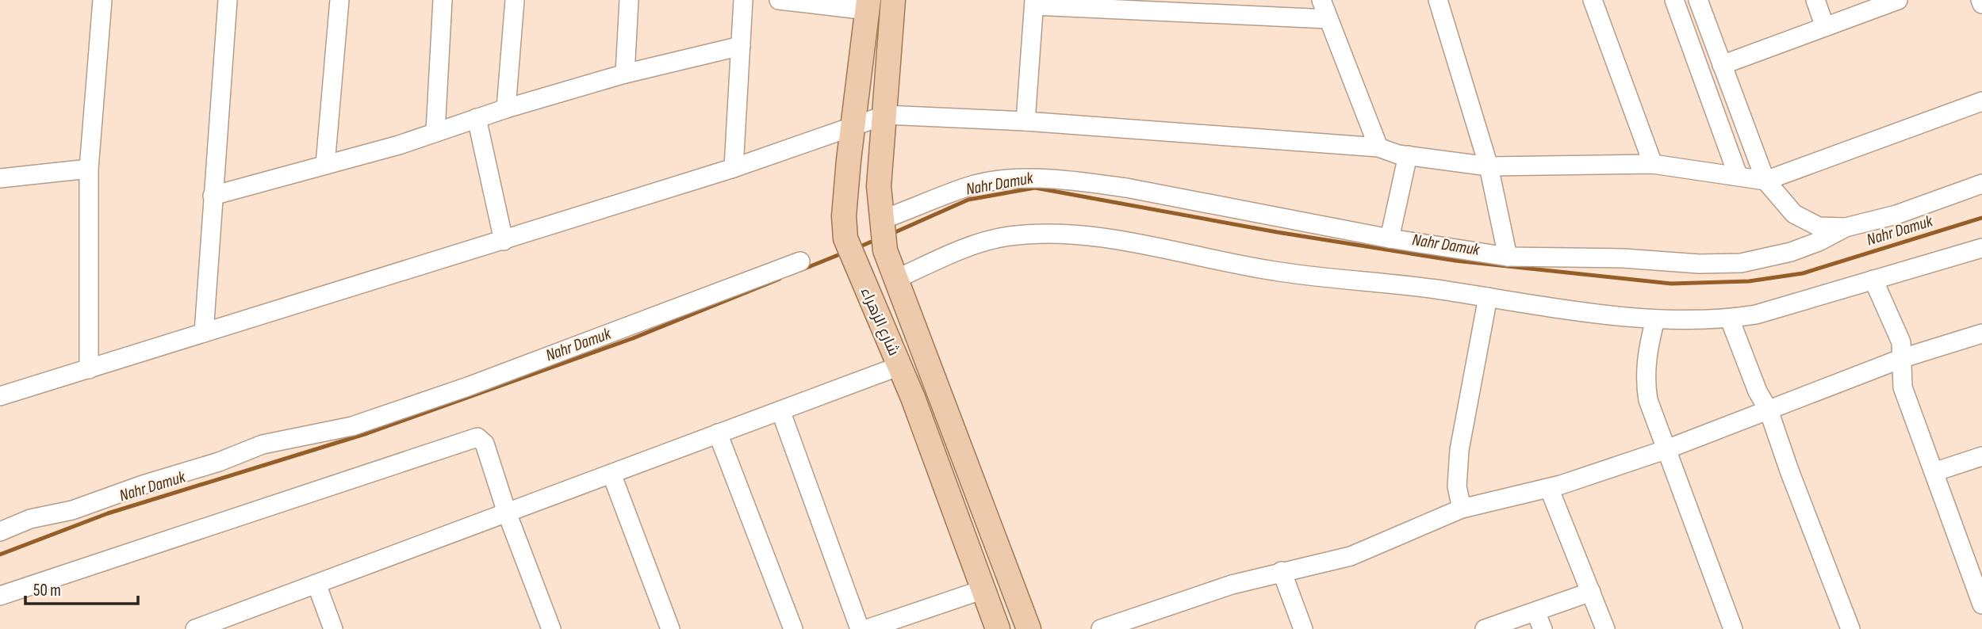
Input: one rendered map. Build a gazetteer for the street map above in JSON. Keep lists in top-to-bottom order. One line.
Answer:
{"streets":{"main road":["شارع الزهراء"]},"water":["Nahr Damuk"],"scale_bar":"50 m"}
